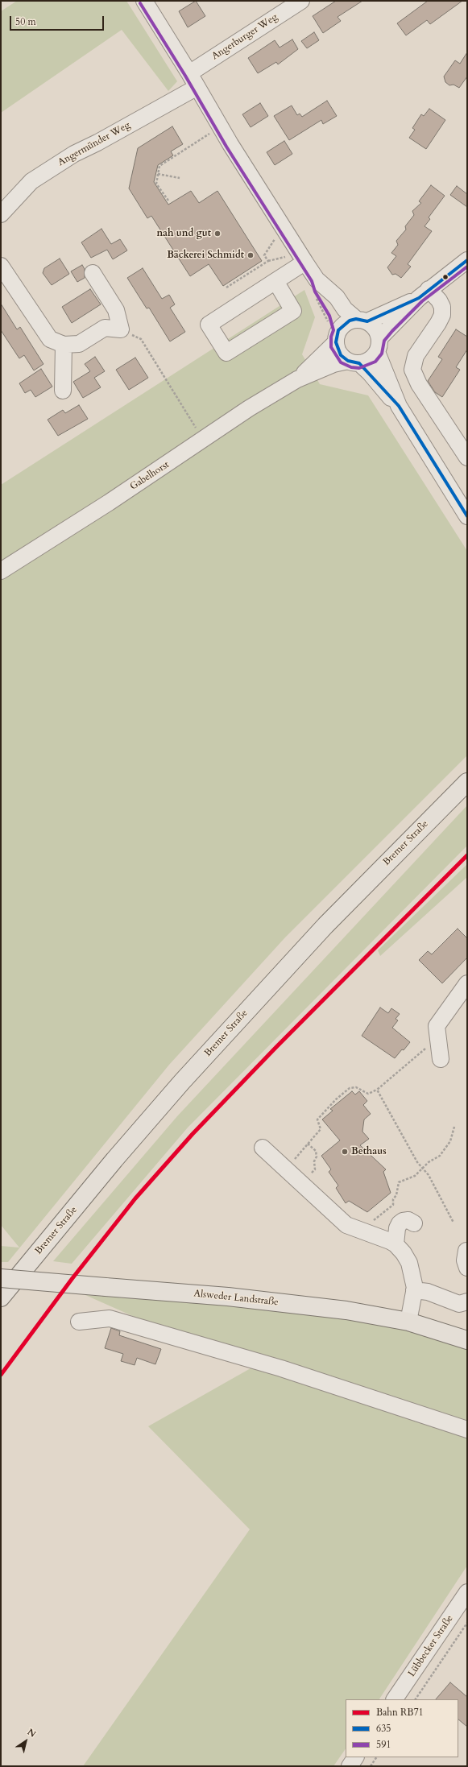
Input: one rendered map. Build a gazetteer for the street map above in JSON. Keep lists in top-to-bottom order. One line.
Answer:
{"streets":{"main road":["Bremer Straße","Alsweder Landstraße"],"street":["Angerburger Weg","Angermünder Weg","Gabelhorst","Lübbecker Straße"]},"places":["nah und gut","Bäckerei Schmidt","Bethaus"],"lines":["transit line 591","transit line 635","rail line RB71"],"legend":["Bahn RB71","635","591"],"scale_bar":"50 m","north":"top right"}
